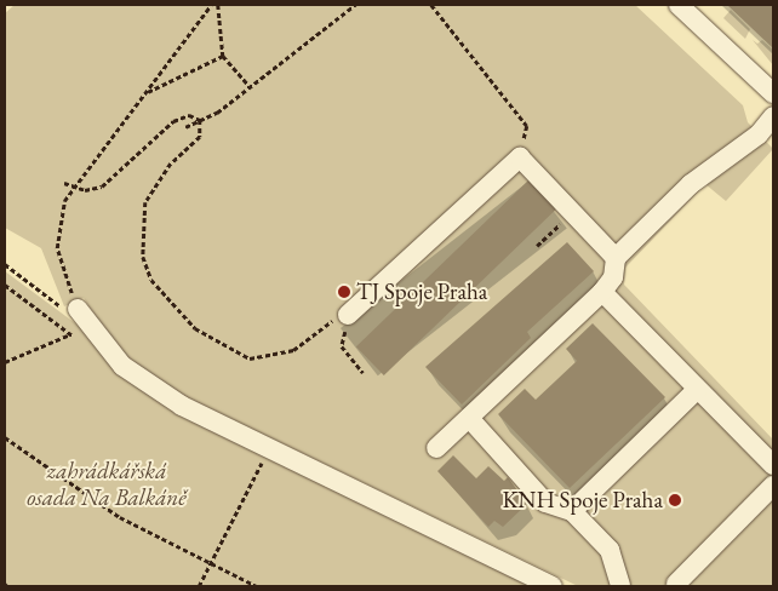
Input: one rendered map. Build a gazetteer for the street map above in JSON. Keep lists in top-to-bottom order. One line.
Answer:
{"parks":["zahrádkářská osada Na Balkáně"],"places":["TJ Spoje Praha","KNH Spoje Praha"]}
